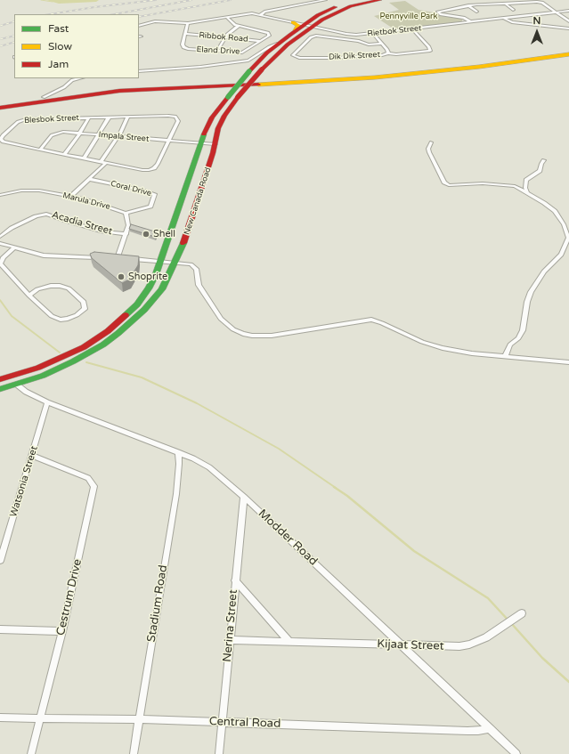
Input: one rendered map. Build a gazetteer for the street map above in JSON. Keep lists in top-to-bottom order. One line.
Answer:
{"streets":{"main road":["New Canada Road"],"street":["Rietbok Street","Ribbok Road","Eland Drive","Dik Dik Street","Blesbok Street","Impala Street","Coral Drive","Marula Drive","Acadia Street","Watsonia Street","Modder Road","Cestrum Drive","Stadium Road","Nerina Street","Kijaat Street","Central Road"]},"crossings":[["Rietbok Street","New Canada Road"],["Ribbok Road","Eland Drive"],["Blesbok Street","Impala Street"],["Impala Street","New Canada Road"],["Coral Drive","Marula Drive"],["New Canada Road","Modder Road"],["Watsonia Street","Modder Road"],["Watsonia Street","Cestrum Drive"],["Modder Road","Stadium Road"],["Modder Road","Nerina Street"],["Modder Road","Kijaat Street"],["Modder Road","Central Road"],["Cestrum Drive","Central Road"],["Stadium Road","Central Road"],["Nerina Street","Kijaat Street"],["Nerina Street","Central Road"]],"parks":["Pennyville Park"],"places":["Shell","Shoprite"],"legend":["Fast","Slow","Jam"],"north":"top"}
